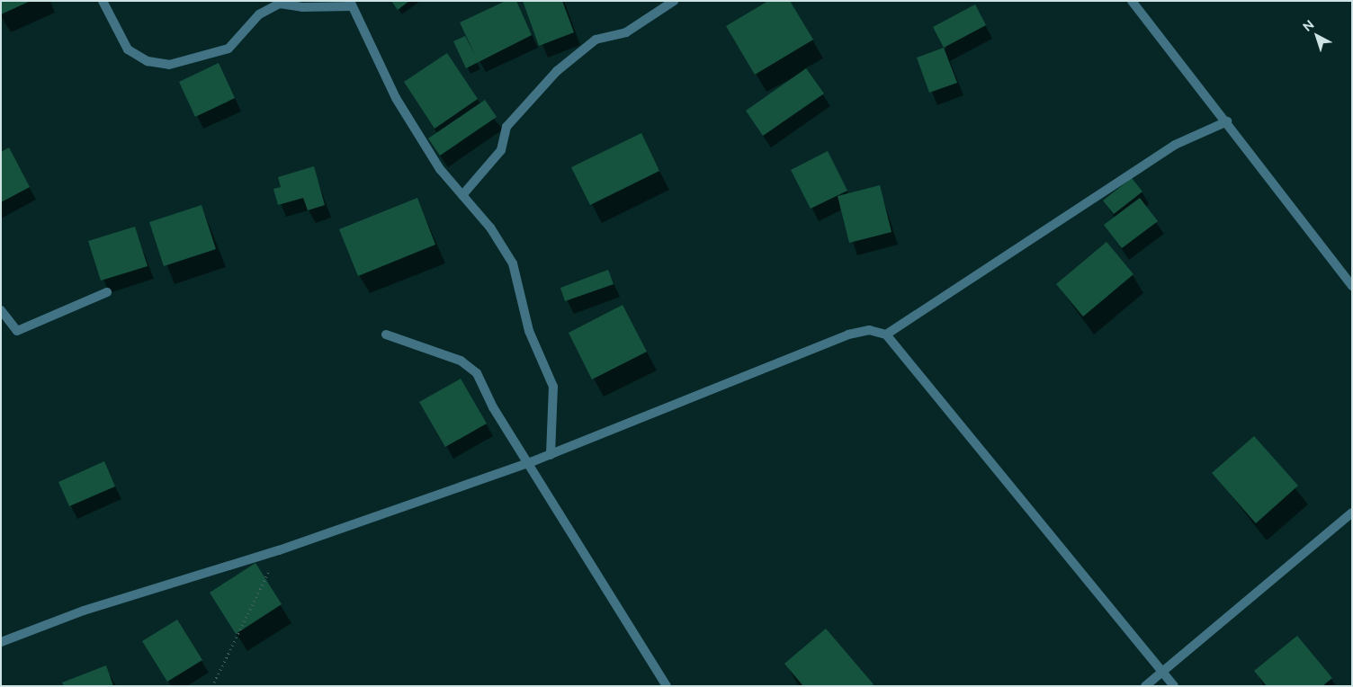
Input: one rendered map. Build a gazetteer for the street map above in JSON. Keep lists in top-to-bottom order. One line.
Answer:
{"north":"top left"}
